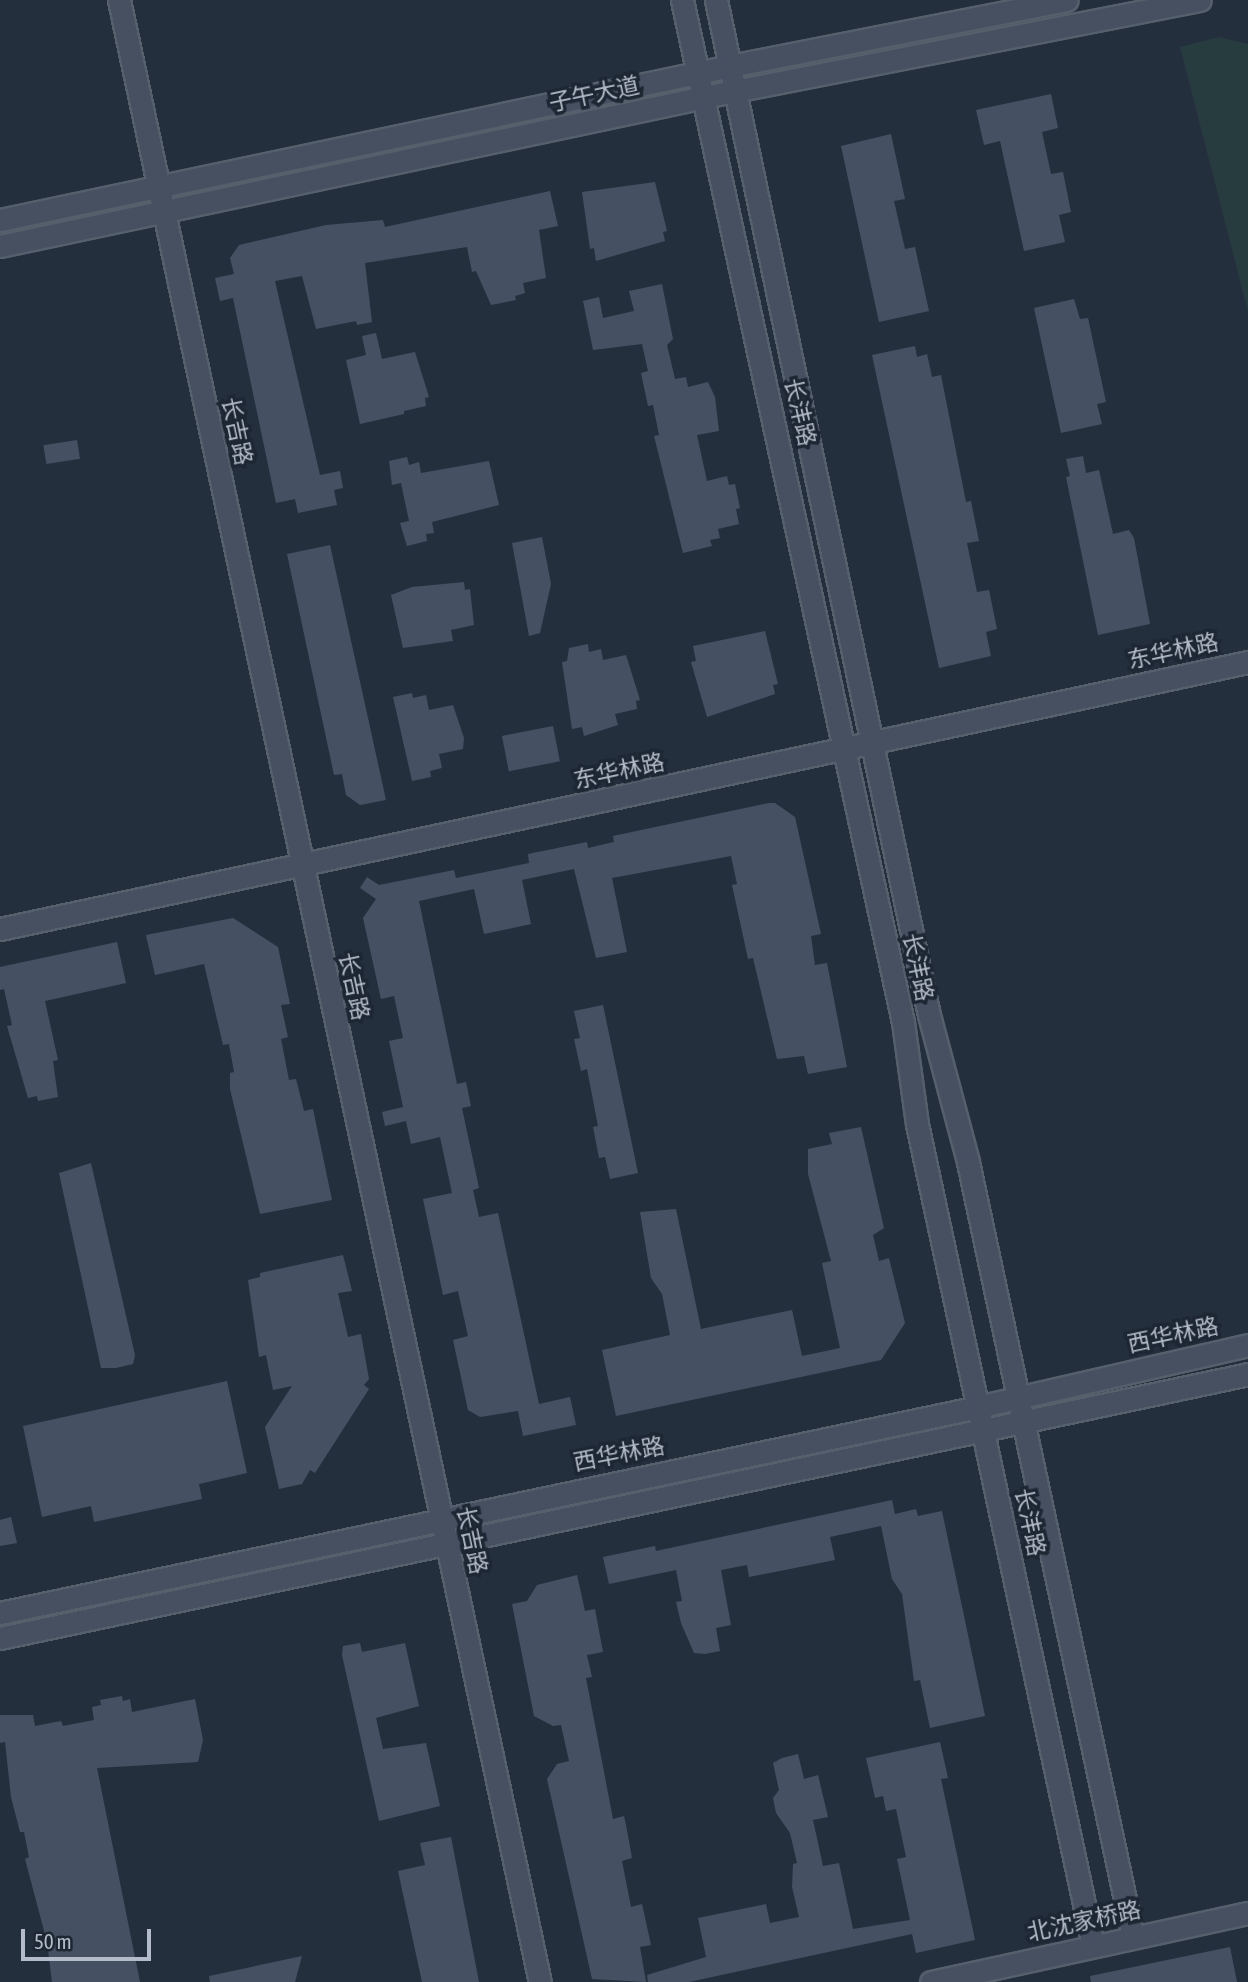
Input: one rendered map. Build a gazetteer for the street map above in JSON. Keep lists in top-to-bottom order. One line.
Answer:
{"streets":{"street":["子午大道","长沣路","长吉路","东华林路","西华林路","北沈家桥路"]},"crossings":[["子午大道","长沣路"],["子午大道","长吉路"],["长沣路","东华林路"],["长沣路","西华林路"],["长沣路","北沈家桥路"],["长吉路","东华林路"],["长吉路","西华林路"]],"scale_bar":"50 m"}
